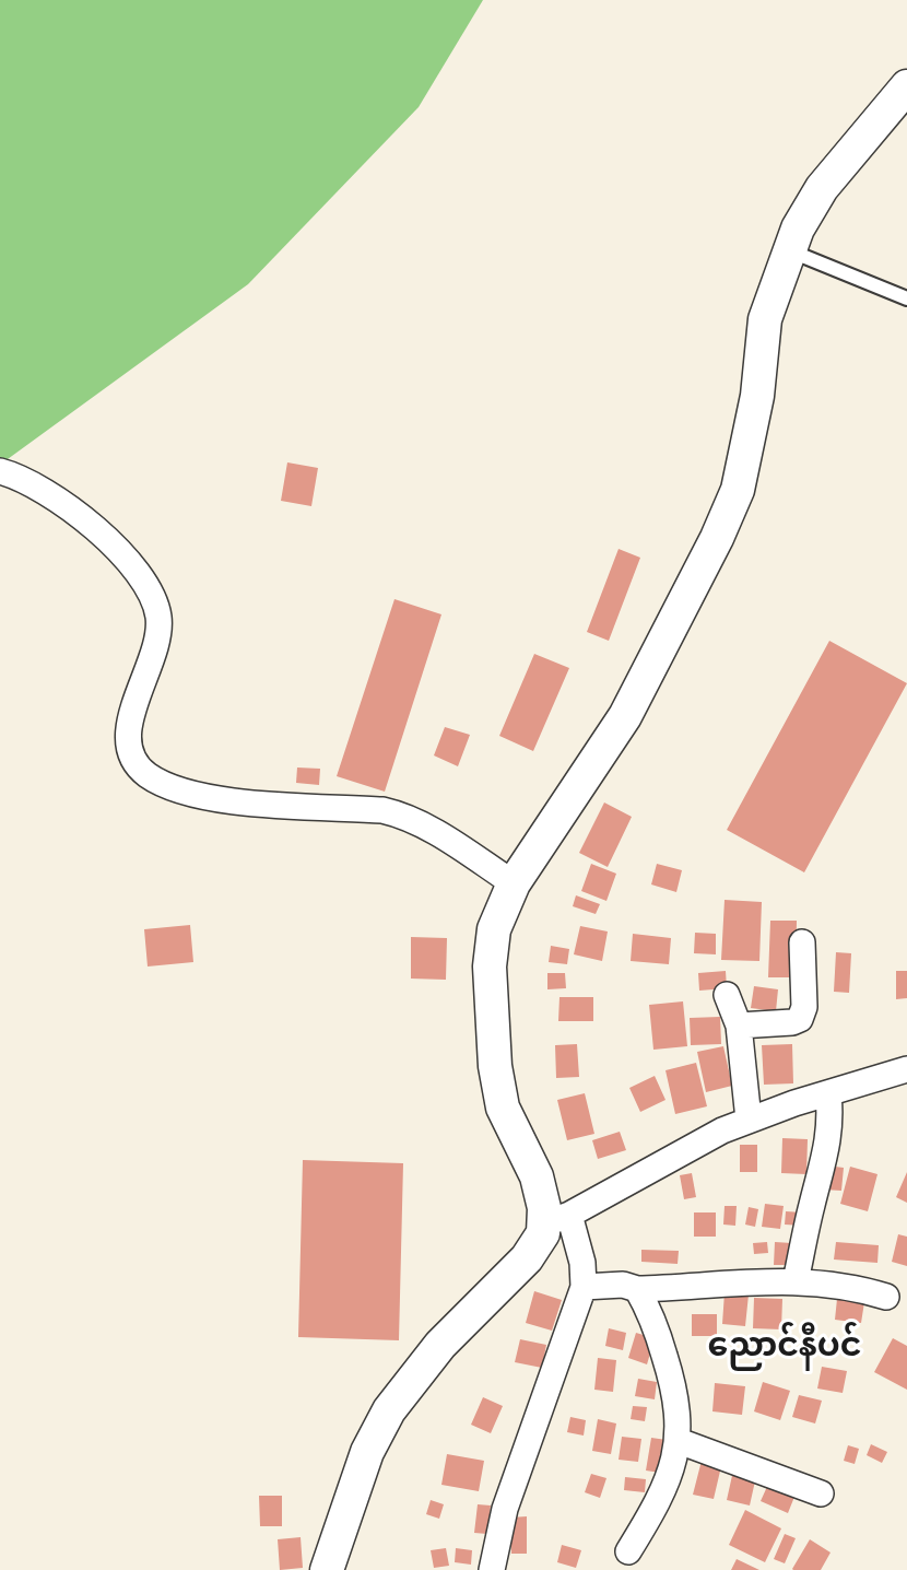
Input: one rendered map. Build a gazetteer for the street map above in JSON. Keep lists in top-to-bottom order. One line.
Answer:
{"districts":["ညောင်နီပင်"]}
